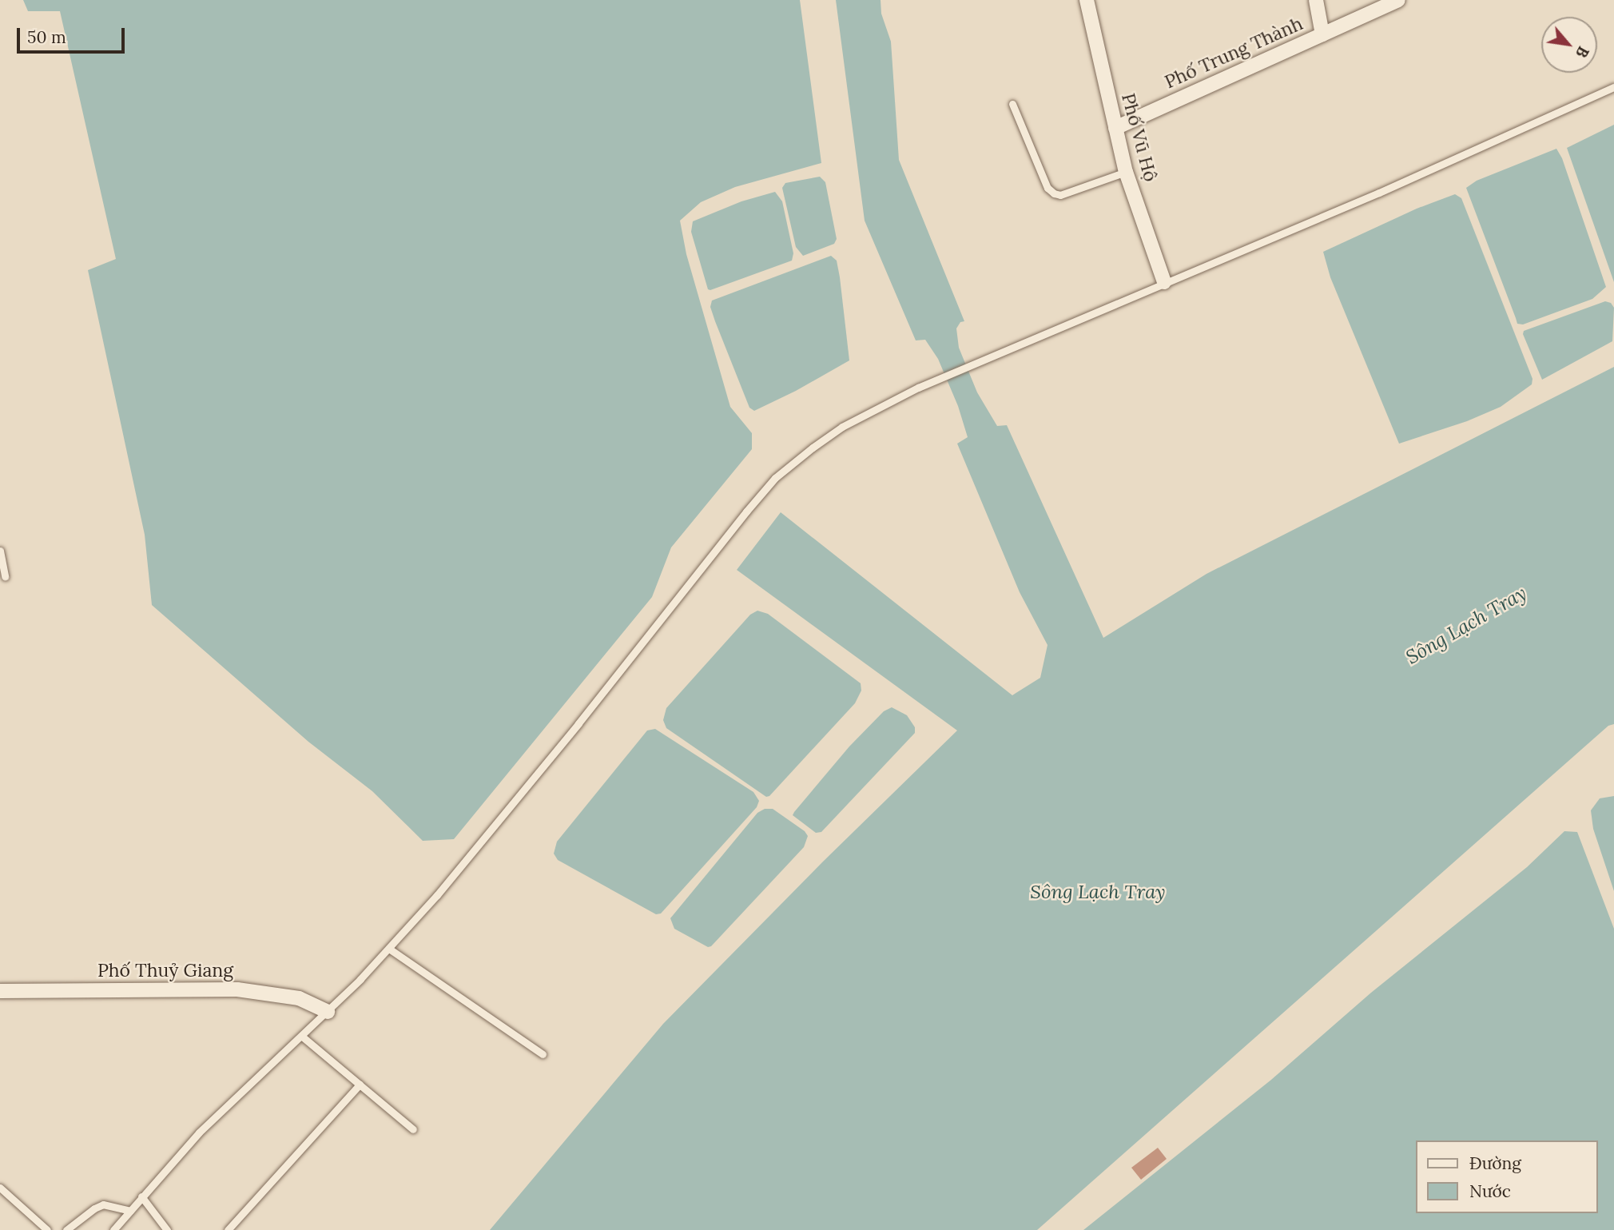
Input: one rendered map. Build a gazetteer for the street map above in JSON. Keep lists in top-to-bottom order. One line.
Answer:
{"streets":{"street":["Phố Trung Thành","Phố Vũ Hộ","Phố Thuỷ Giang"]},"crossings":[["Phố Trung Thành","Phố Vũ Hộ"]],"water":["Sông Lạch Tray"],"legend":["Đường","Nước"],"scale_bar":"50 m","north":"bottom right"}
